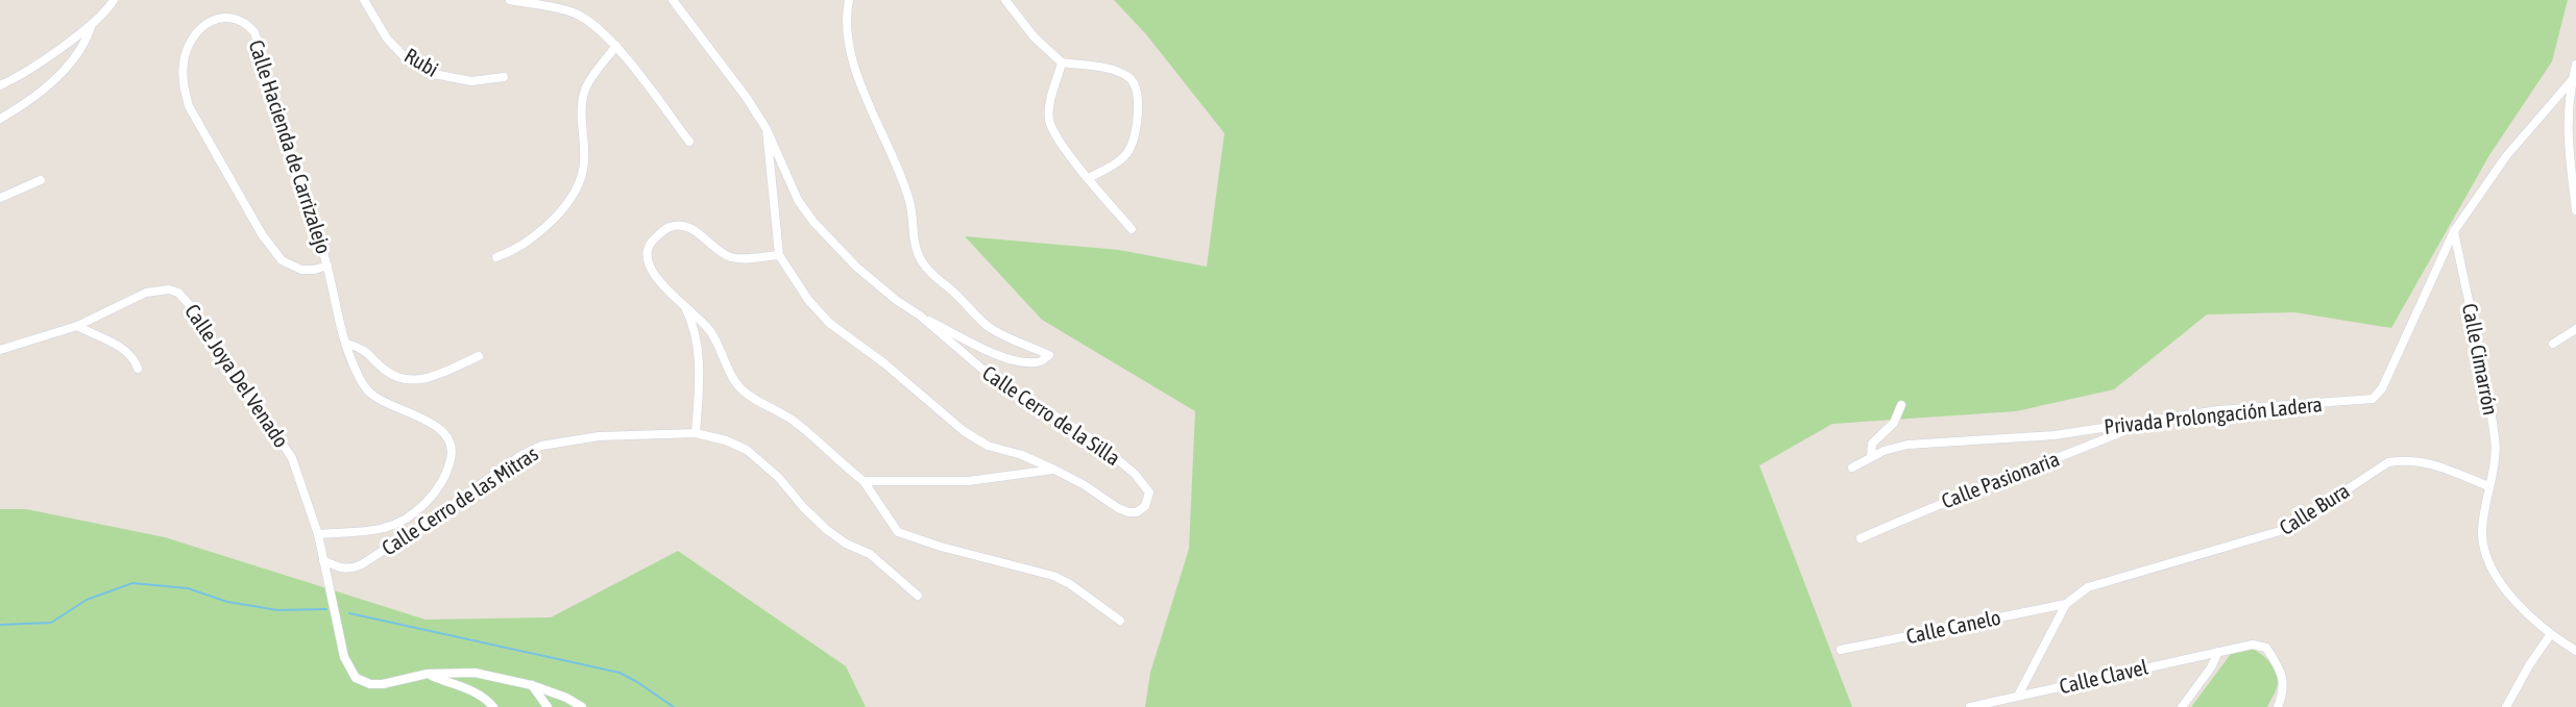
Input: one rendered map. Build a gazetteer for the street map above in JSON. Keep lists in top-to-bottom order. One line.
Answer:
{"streets":{"street":["Rubi","Calle Hacienda de Carrizalejo","Calle Cimarrón","Calle Joya Del Venado","Calle Cerro de la Silla","Privada Prolongación Ladera","Calle Pasionaria","Calle Cerro de las Mitras","Calle Bura","Calle Canelo","Calle Clavel"]},"crossings":[["Calle Hacienda de Carrizalejo","Calle Joya Del Venado"],["Calle Cimarrón","Privada Prolongación Ladera"],["Calle Cimarrón","Calle Bura"],["Privada Prolongación Ladera","Calle Pasionaria"],["Calle Bura","Calle Canelo"]]}
